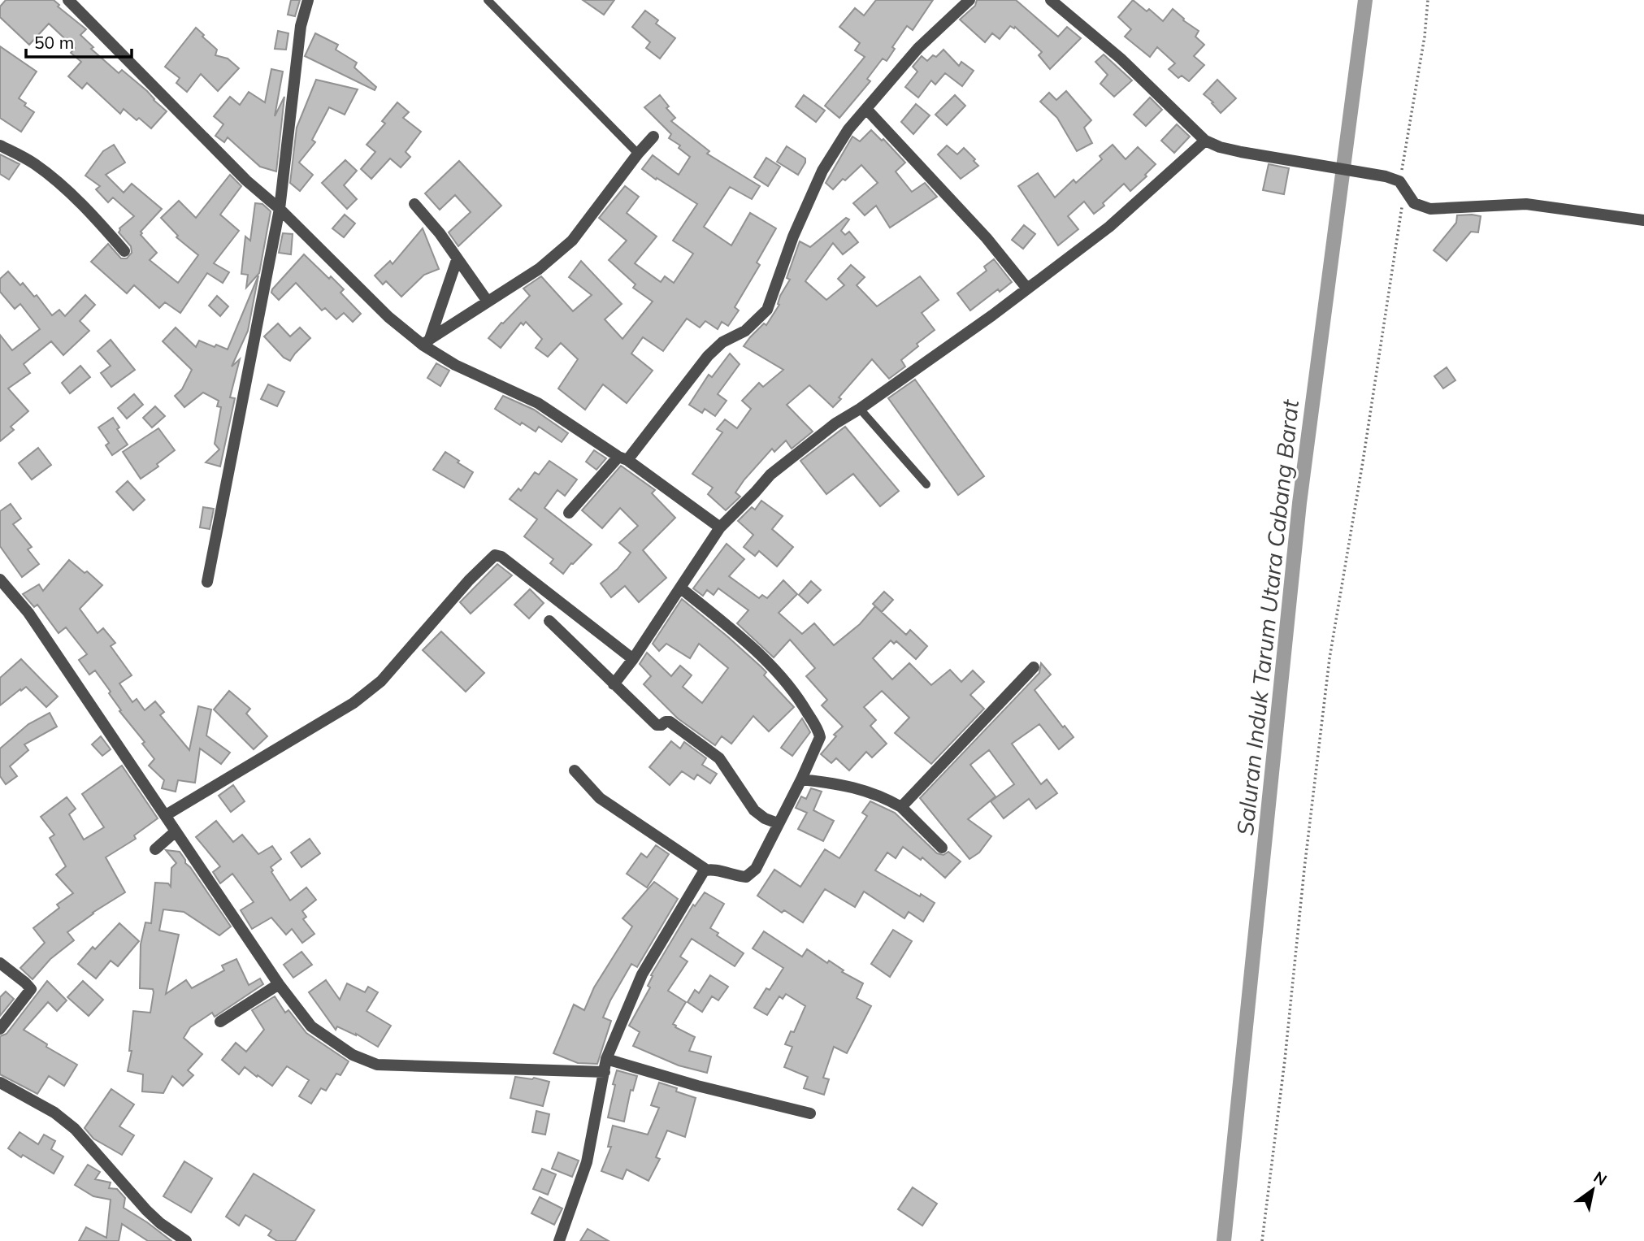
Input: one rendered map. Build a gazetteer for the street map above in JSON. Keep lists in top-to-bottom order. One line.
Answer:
{"water":["Saluran Induk Tarum Utara Cabang Barat"],"scale_bar":"50 m","north":"top right"}
